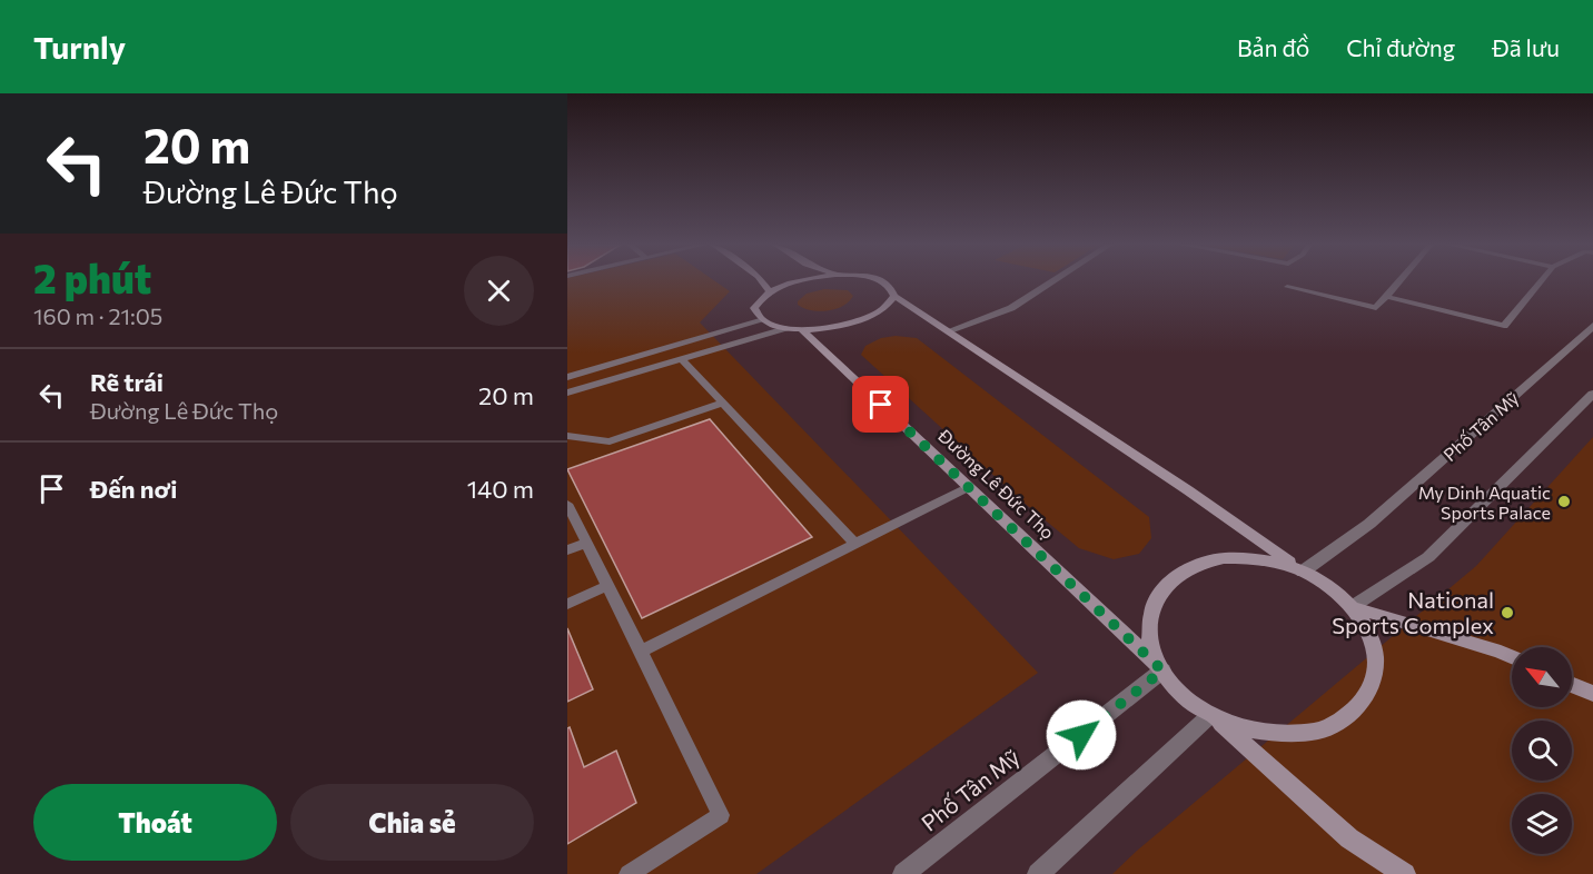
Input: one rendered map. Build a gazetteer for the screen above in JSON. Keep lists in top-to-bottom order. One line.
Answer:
{"streets":{"main road":["Đường Lê Đức Thọ"],"street":["Phố Tân Mỹ"]},"crossings":[["Phố Tân Mỹ","Đường Lê Đức Thọ"]],"places":["My Dinh Aquatic Sports Palace","National Sports Complex"],"north":"top left","page":{"header":"Turnly","nav":["Bản đồ","Chỉ đường","Đã lưu"],"turn":["20 m","Đường Lê Đức Thọ"],"heading":["2 phút","160 m · 21:05"],"list":[{"name":"Rẽ trái","note":"Đường Lê Đức Thọ","value":"20 m"},{"name":"Đến nơi","value":"140 m"}],"buttons":["Thoát","Chia sẻ"]}}
